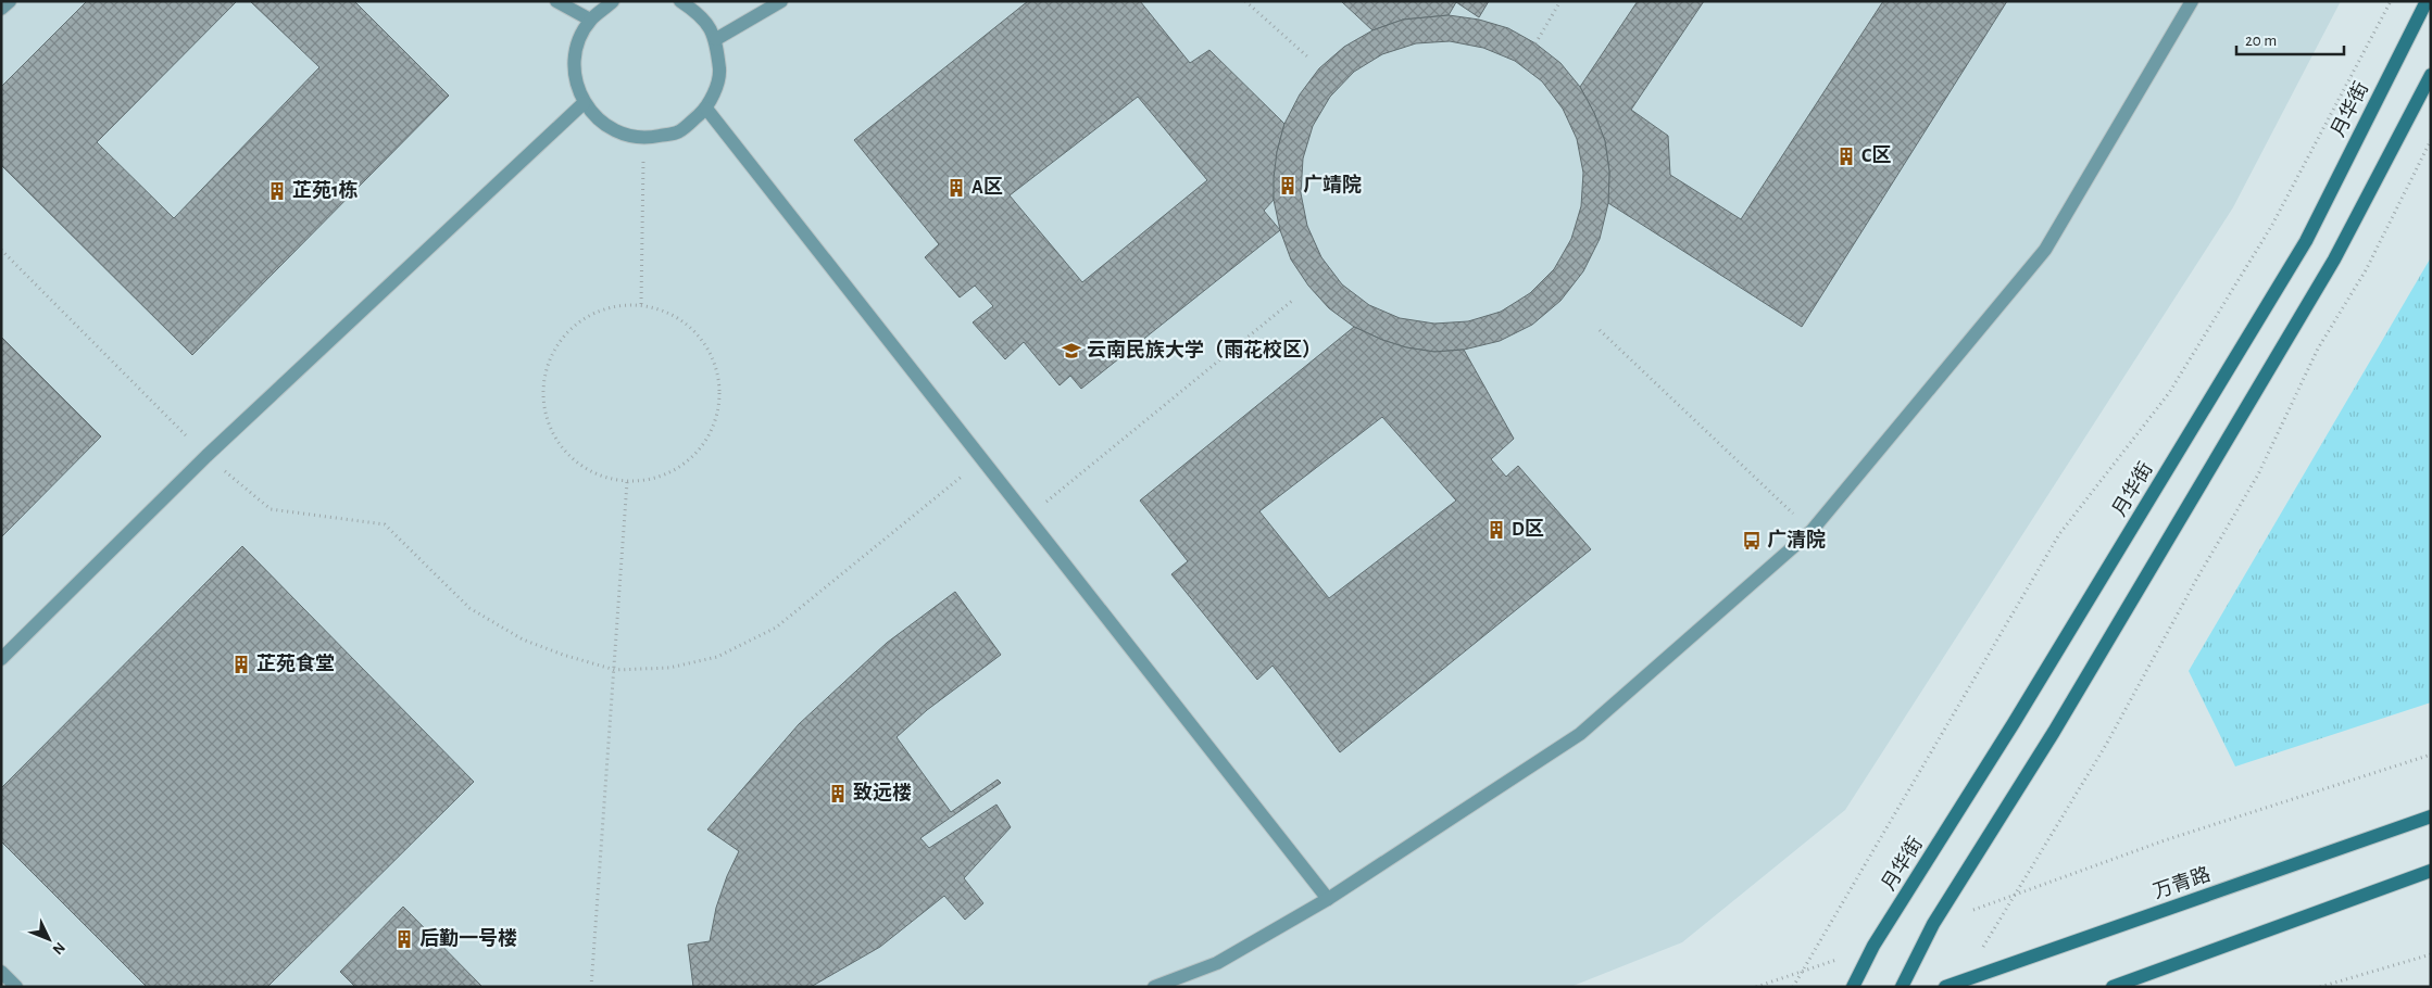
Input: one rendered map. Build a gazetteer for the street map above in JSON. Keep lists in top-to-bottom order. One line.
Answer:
{"streets":{"street":["月华街","万青路"]},"places":{"building":["C区","广靖院","A区","芷苑1栋","D区","芷苑食堂","致远楼","后勤一号楼"],"school or university":["云南民族大学（雨花校区）"],"bus stop":["广清院"]},"scale_bar":"20 m","north":"bottom right"}
